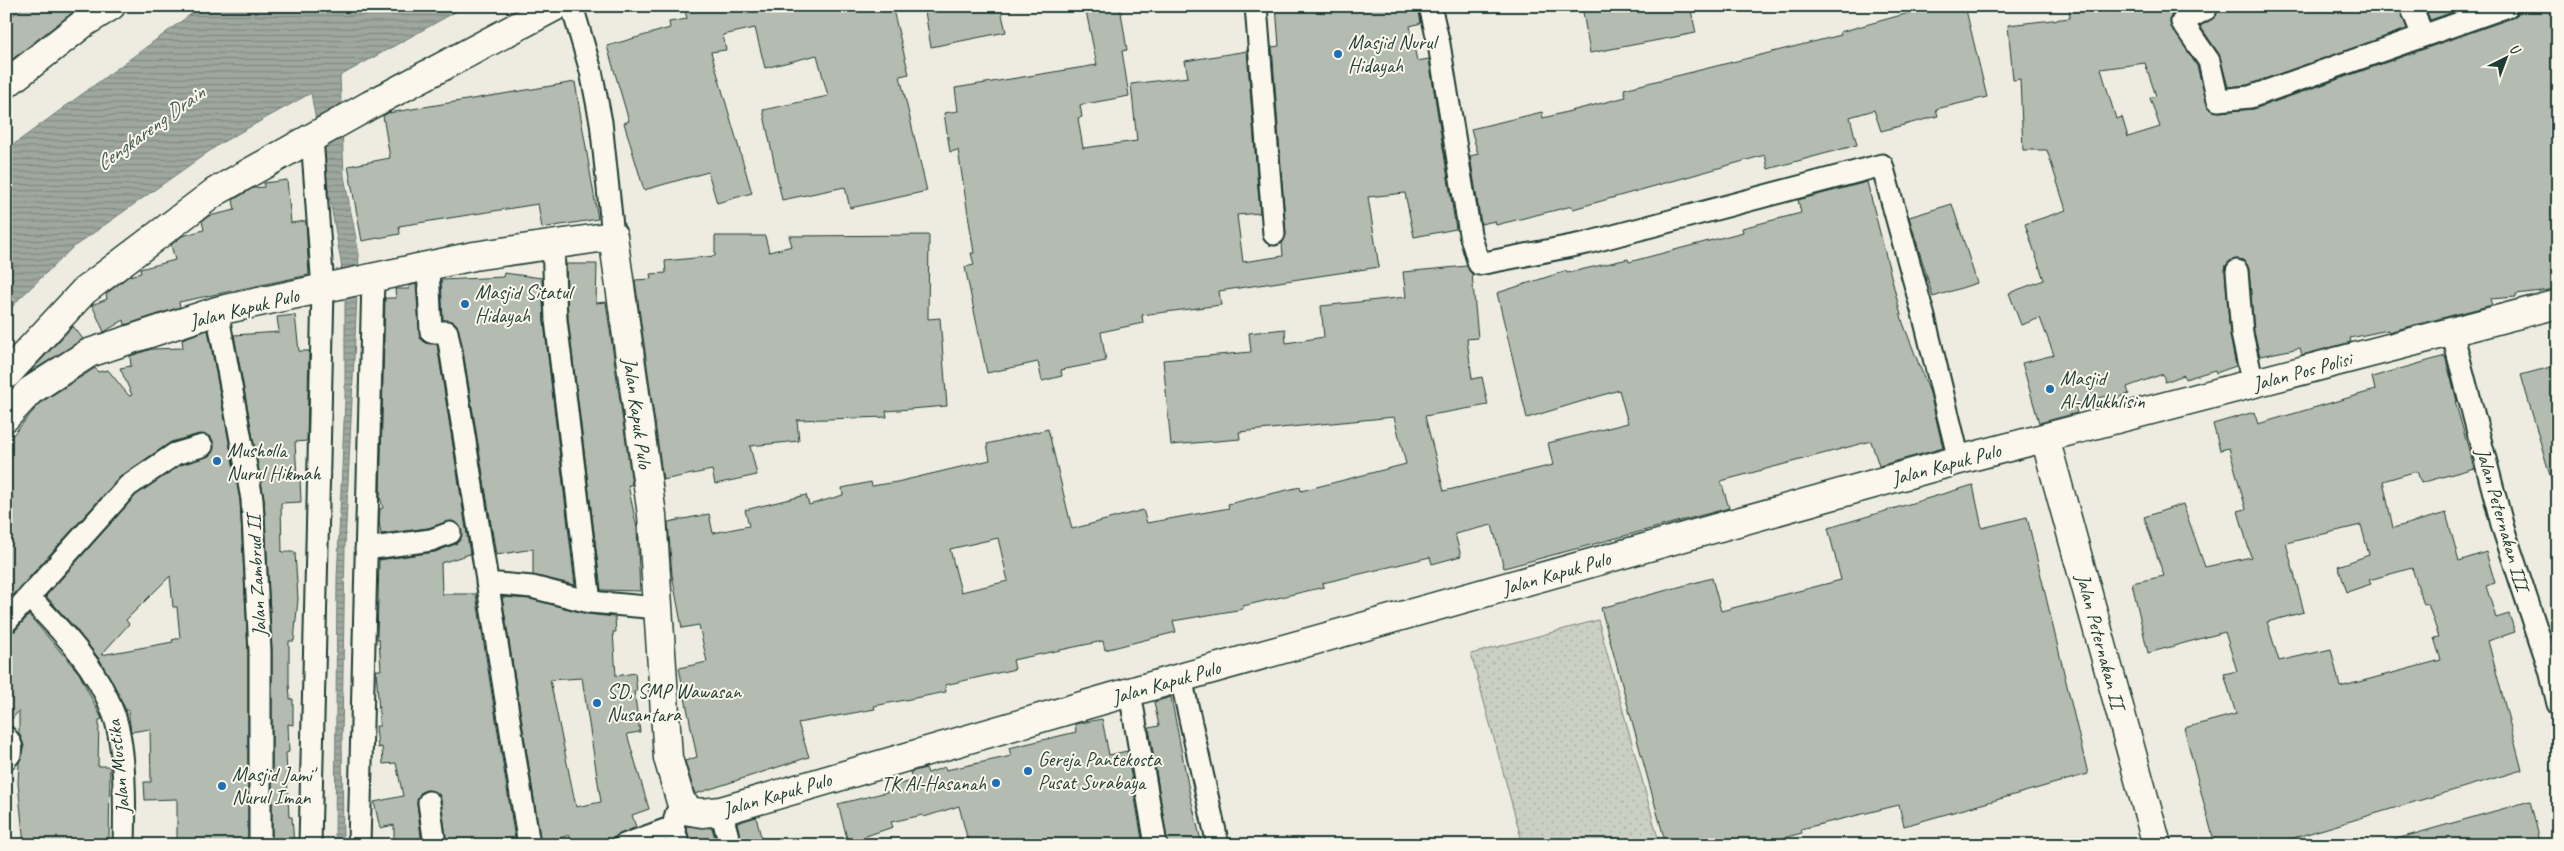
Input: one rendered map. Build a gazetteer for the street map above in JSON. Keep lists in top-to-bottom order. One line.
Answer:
{"streets":{"street":["Jalan Kapuk Pulo","Jalan Pos Polisi","Jalan Peternakan III","Jalan Zambrud II","Jalan Peternakan II","Jalan Mustika"]},"crossings":[["Jalan Kapuk Pulo","Jalan Pos Polisi"],["Jalan Kapuk Pulo","Jalan Zambrud II"],["Jalan Kapuk Pulo","Jalan Peternakan II"],["Jalan Pos Polisi","Jalan Peternakan III"],["Jalan Pos Polisi","Jalan Peternakan II"]],"water":["Cengkareng Drain"],"places":["Masjid Nurul Hidayah","Masjid Sitatul Hidayah","Masjid Al-Mukhlisin","Musholla Nurul Hikmah","SD, SMP Wawasan Nusantara","Gereja Pantekosta Pusat Surabaya","TK Al-Hasanah","Masjid Jami' Nurul Iman"],"north":"top right"}
